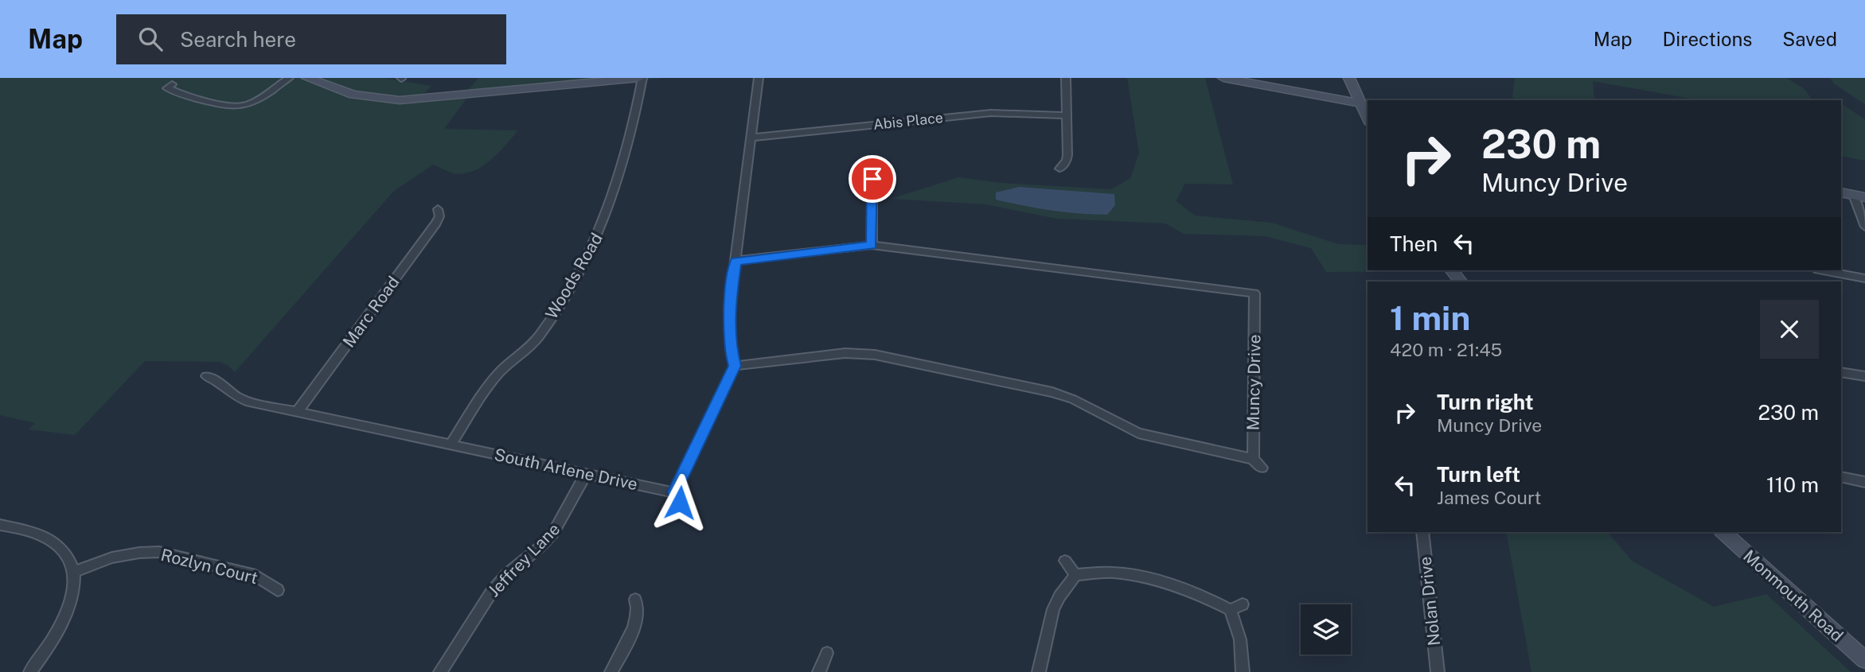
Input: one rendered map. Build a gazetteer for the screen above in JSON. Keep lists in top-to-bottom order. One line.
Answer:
{"streets":{"street":["Abis Place","Woods Road","Marc Road","Muncy Drive","South Arlene Drive","Jeffrey Lane","Rozlyn Court","Monmouth Road","Nolan Drive"]},"crossings":[["Woods Road","South Arlene Drive"],["Marc Road","South Arlene Drive"],["South Arlene Drive","Jeffrey Lane"]],"page":{"header":"Map","search":"Search here","nav":["Map","Directions","Saved"],"turn":["230 m","Muncy Drive"],"then":"Then","heading":["1 min","420 m · 21:45"],"list":[{"name":"Turn right","note":"Muncy Drive","value":"230 m"},{"name":"Turn left","note":"James Court","value":"110 m"}]}}
